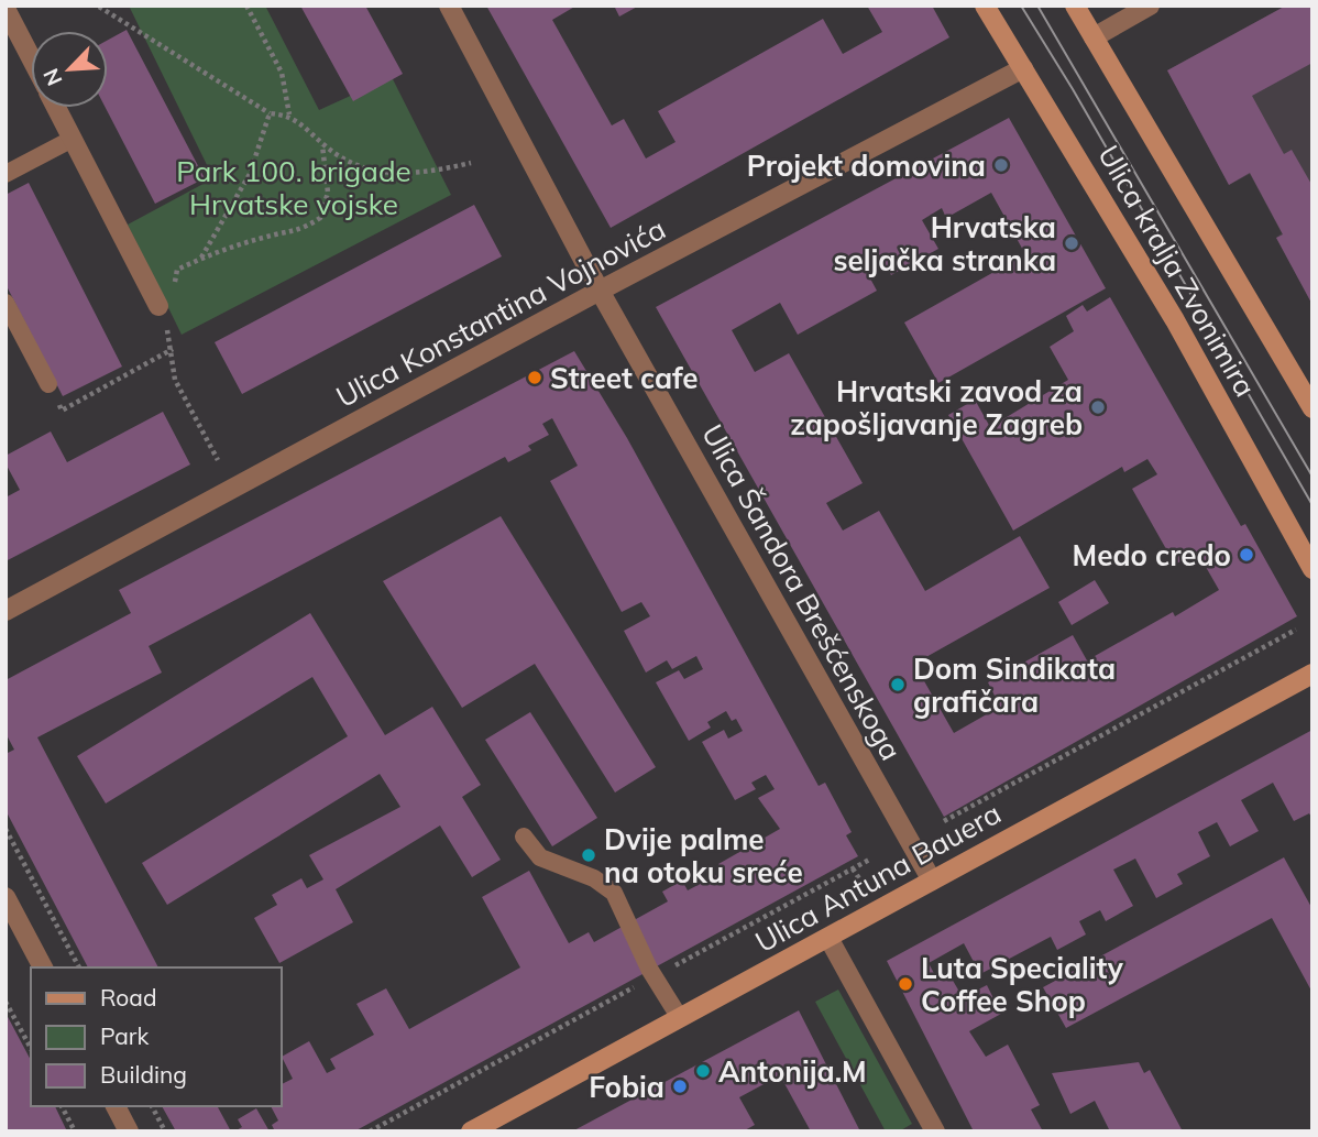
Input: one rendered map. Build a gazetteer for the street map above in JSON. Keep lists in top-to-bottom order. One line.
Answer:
{"streets":{"main road":["Ulica kralja Zvonimira","Ulica Antuna Bauera"],"street":["Ulica Konstantina Vojnovića","Ulica Šandora Brešćenskoga"]},"crossings":[["Ulica kralja Zvonimira","Ulica Konstantina Vojnovića"],["Ulica Konstantina Vojnovića","Ulica Šandora Brešćenskoga"],["Ulica Šandora Brešćenskoga","Ulica Antuna Bauera"]],"parks":["Park 100. brigade Hrvatske vojske"],"places":["Projekt domovina","Hrvatska seljačka stranka","Street cafe","Hrvatski zavod za zapošljavanje Zagreb","Medo credo","Dom Sindikata grafičara","Dvije palme na otoku sreće","Luta Speciality Coffee Shop","Antonija.M","Fobia"],"legend":["Road","Park","Building"],"north":"bottom left"}
